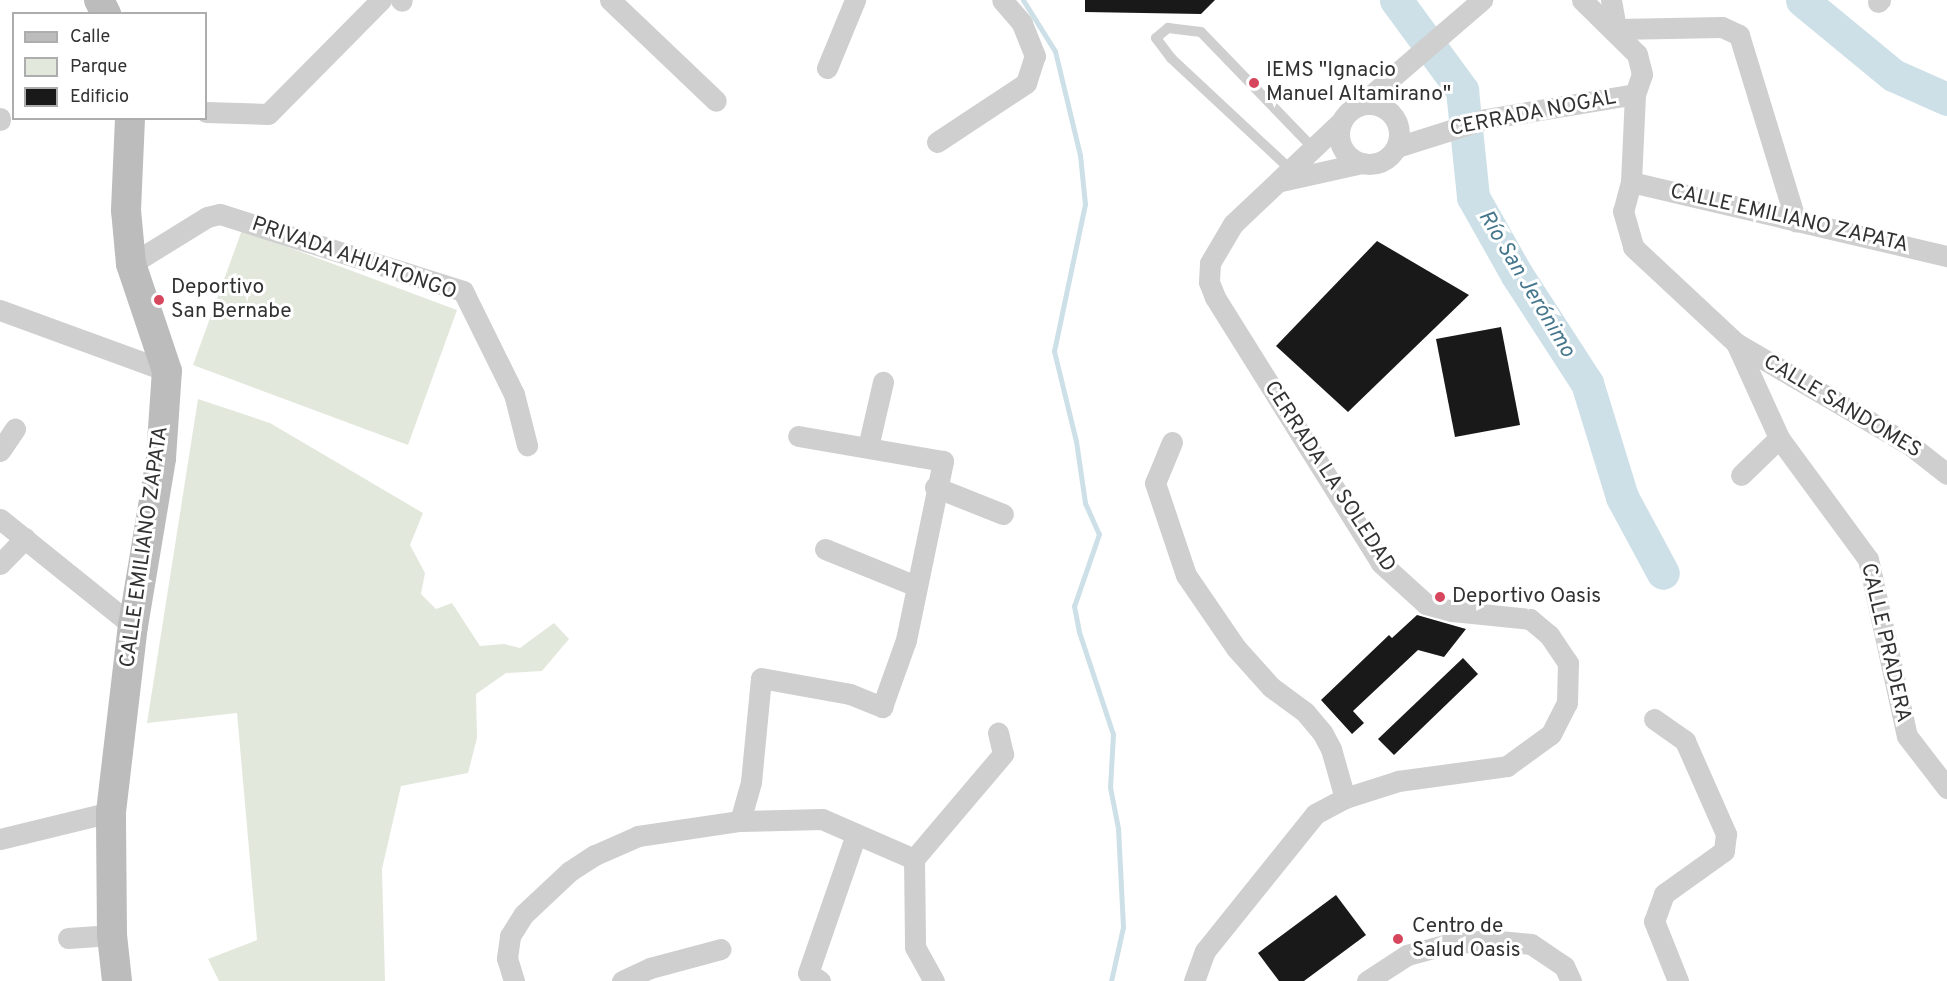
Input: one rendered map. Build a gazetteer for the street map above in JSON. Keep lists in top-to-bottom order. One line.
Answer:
{"streets":{"street":["CERRADA NOGAL","CALLE EMILIANO ZAPATA","PRIVADA AHUATONGO","CALLE SANDOMES","CERRADA LA SOLEDAD","CALLE PRADERA"]},"crossings":[["CERRADA NOGAL","CERRADA LA SOLEDAD"],["CALLE EMILIANO ZAPATA","PRIVADA AHUATONGO"],["CALLE SANDOMES","CALLE PRADERA"]],"water":["Río San Jerónimo"],"places":["IEMS \"Ignacio Manuel Altamirano\"","Deportivo San Bernabe","Deportivo Oasis","Centro de Salud Oasis"],"legend":["Calle","Parque","Edificio"]}
